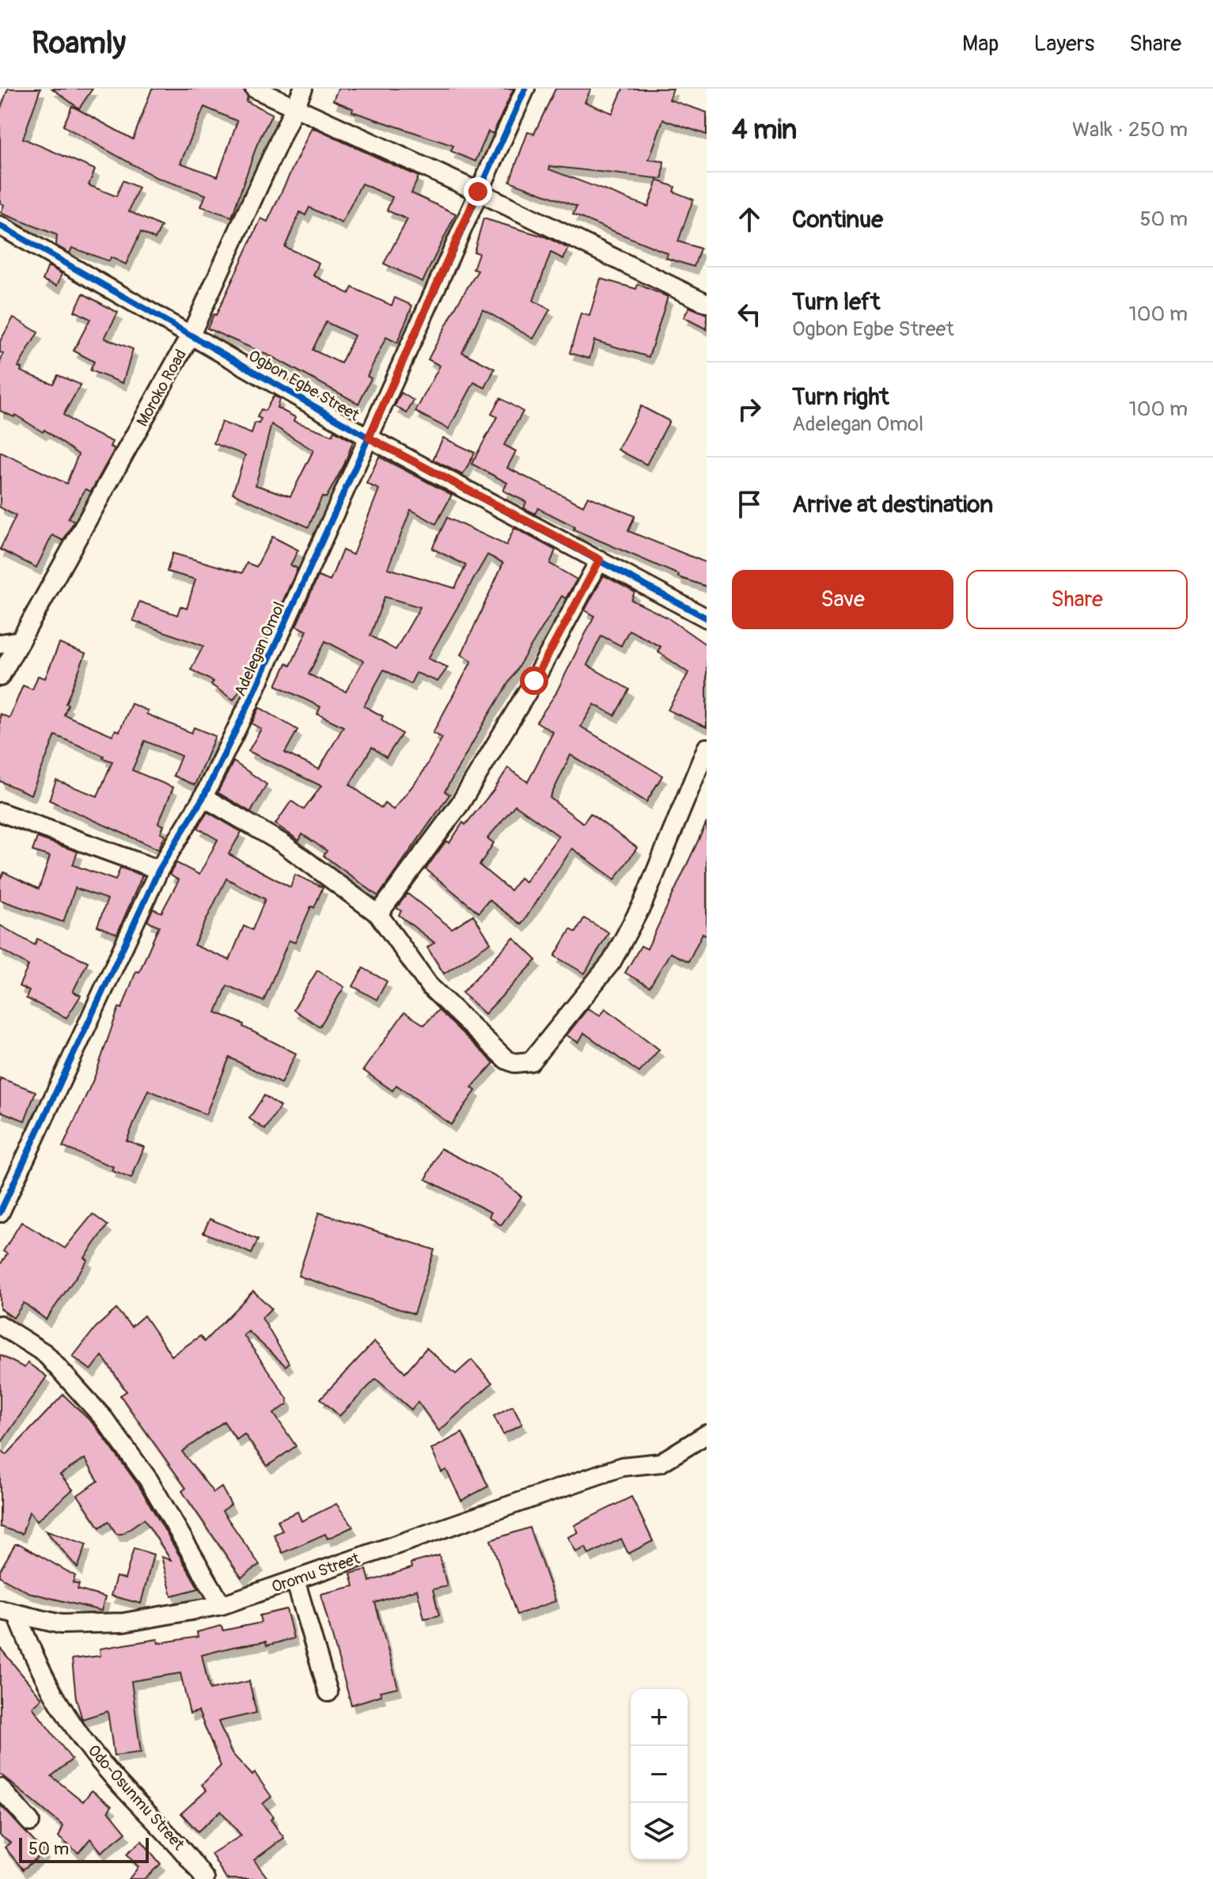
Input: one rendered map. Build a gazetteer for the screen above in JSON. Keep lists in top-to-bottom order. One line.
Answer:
{"streets":{"street":["Ogbon Egbe Street","Moroko Road","Adelegan Omol","Oromu Street","Odo-Osunmu Street"]},"crossings":[["Ogbon Egbe Street","Moroko Road"],["Ogbon Egbe Street","Adelegan Omol"],["Oromu Street","Odo-Osunmu Street"]],"scale_bar":"50 m","page":{"header":"Roamly","nav":["Map","Layers","Share"],"heading":["4 min","Walk · 250 m"],"list":[["Continue","50 m"],["Turn left","Ogbon Egbe Street","100 m"],["Turn right","Adelegan Omol","100 m"],"Arrive at destination"],"buttons":["Save","Share"],"map_buttons":["+","−"],"scale":"50 m"}}
